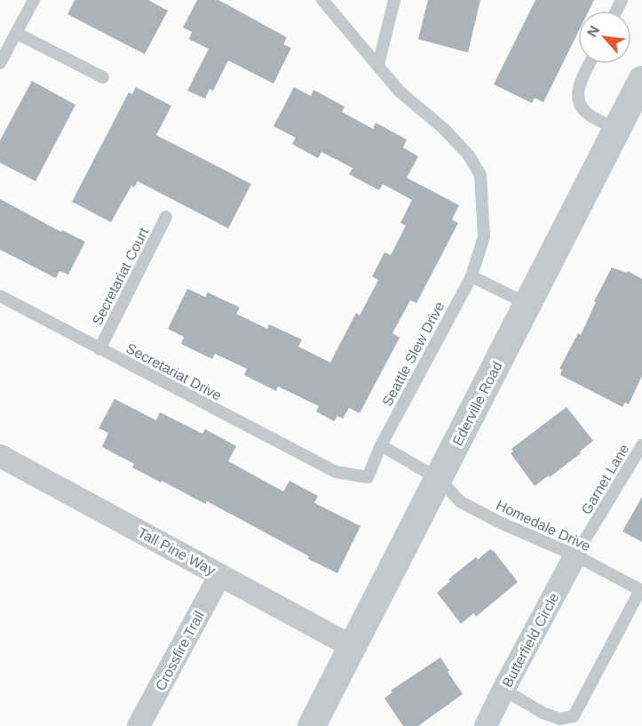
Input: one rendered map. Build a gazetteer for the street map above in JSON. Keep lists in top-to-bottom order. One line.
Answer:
{"streets":{"street":["Ederville Road","Tall Pine Way","Butterfield Circle","Crossfire Trail"],"lane":["Secretariat Court","Seattle Slew Drive","Secretariat Drive","Garnet Lane","Homedale Drive"]},"crossings":[["Secretariat Court","Secretariat Drive"],["Seattle Slew Drive","Secretariat Drive"],["Ederville Road","Homedale Drive"],["Ederville Road","Tall Pine Way"],["Garnet Lane","Homedale Drive"],["Garnet Lane","Butterfield Circle"],["Homedale Drive","Butterfield Circle"],["Tall Pine Way","Crossfire Trail"]],"north":"top left"}
